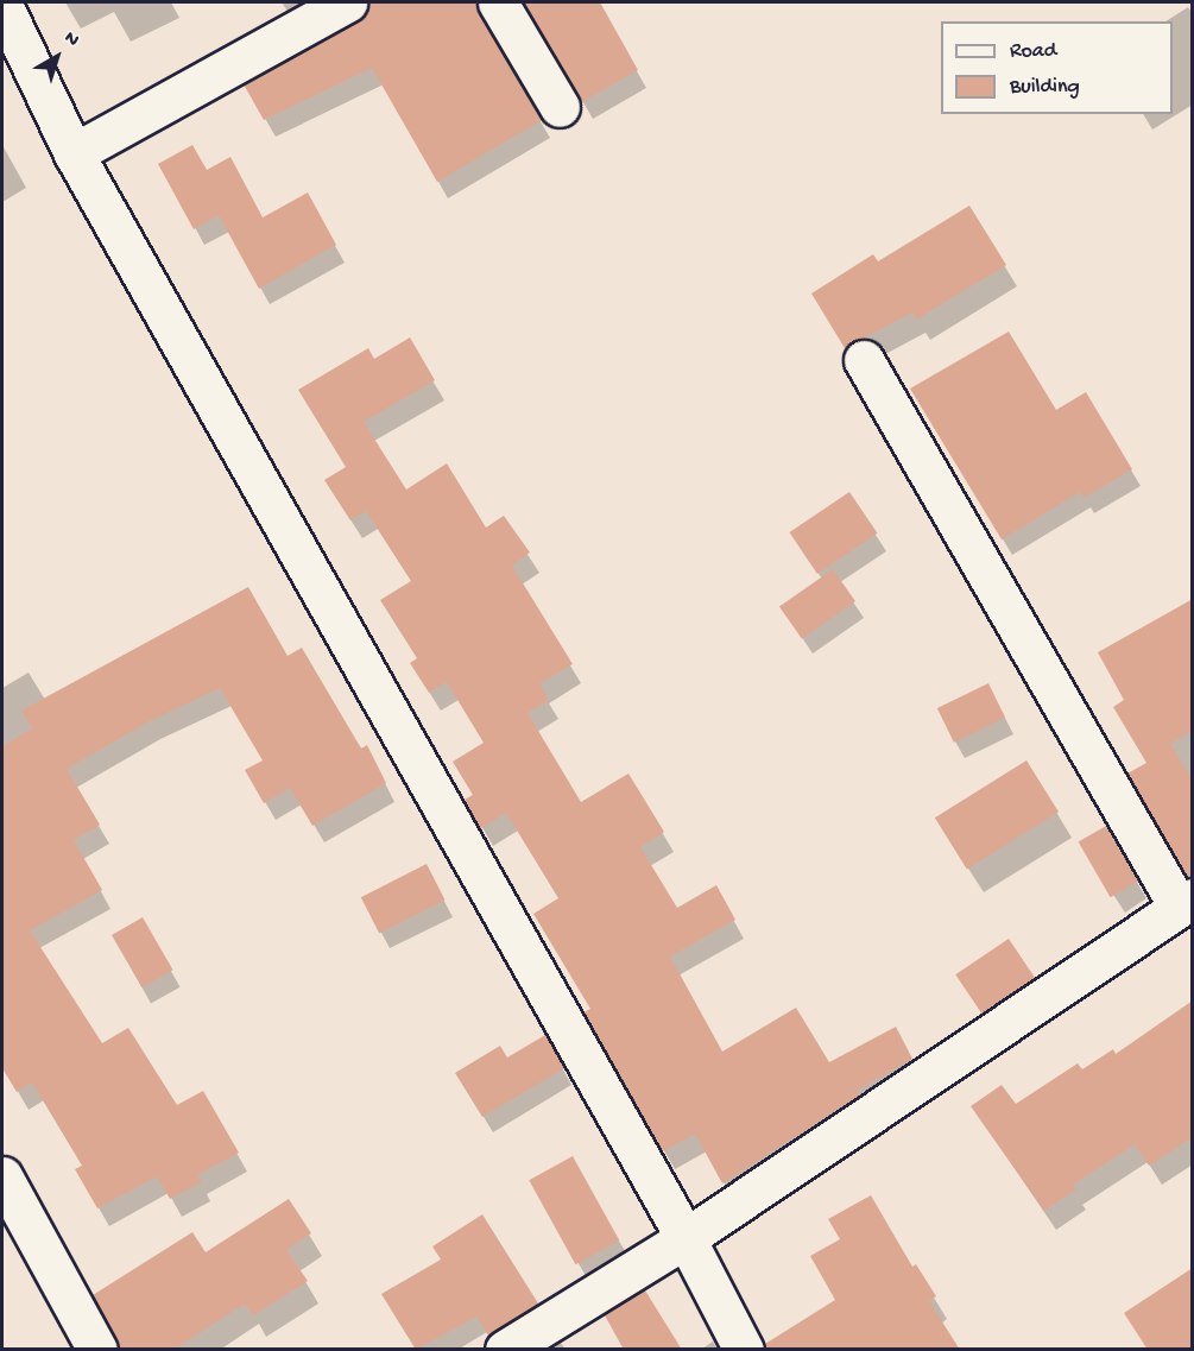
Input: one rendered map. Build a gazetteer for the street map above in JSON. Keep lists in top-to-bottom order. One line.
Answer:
{"legend":["Road","Building"],"north":"top right"}
